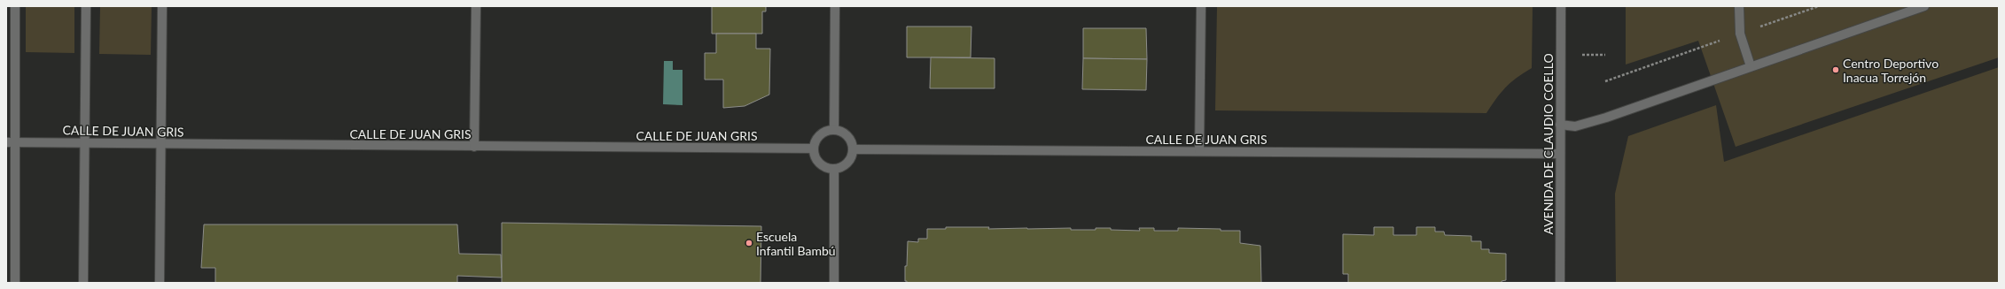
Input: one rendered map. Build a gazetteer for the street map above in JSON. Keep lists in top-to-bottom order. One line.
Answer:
{"streets":{"street":["CALLE DE JUAN GRIS","AVENIDA DE CLAUDIO COELLO"]},"crossings":[["CALLE DE JUAN GRIS","AVENIDA DE CLAUDIO COELLO"]],"places":["Centro Deportivo Inacua Torrejón","Escuela Infantil Bambú"]}
